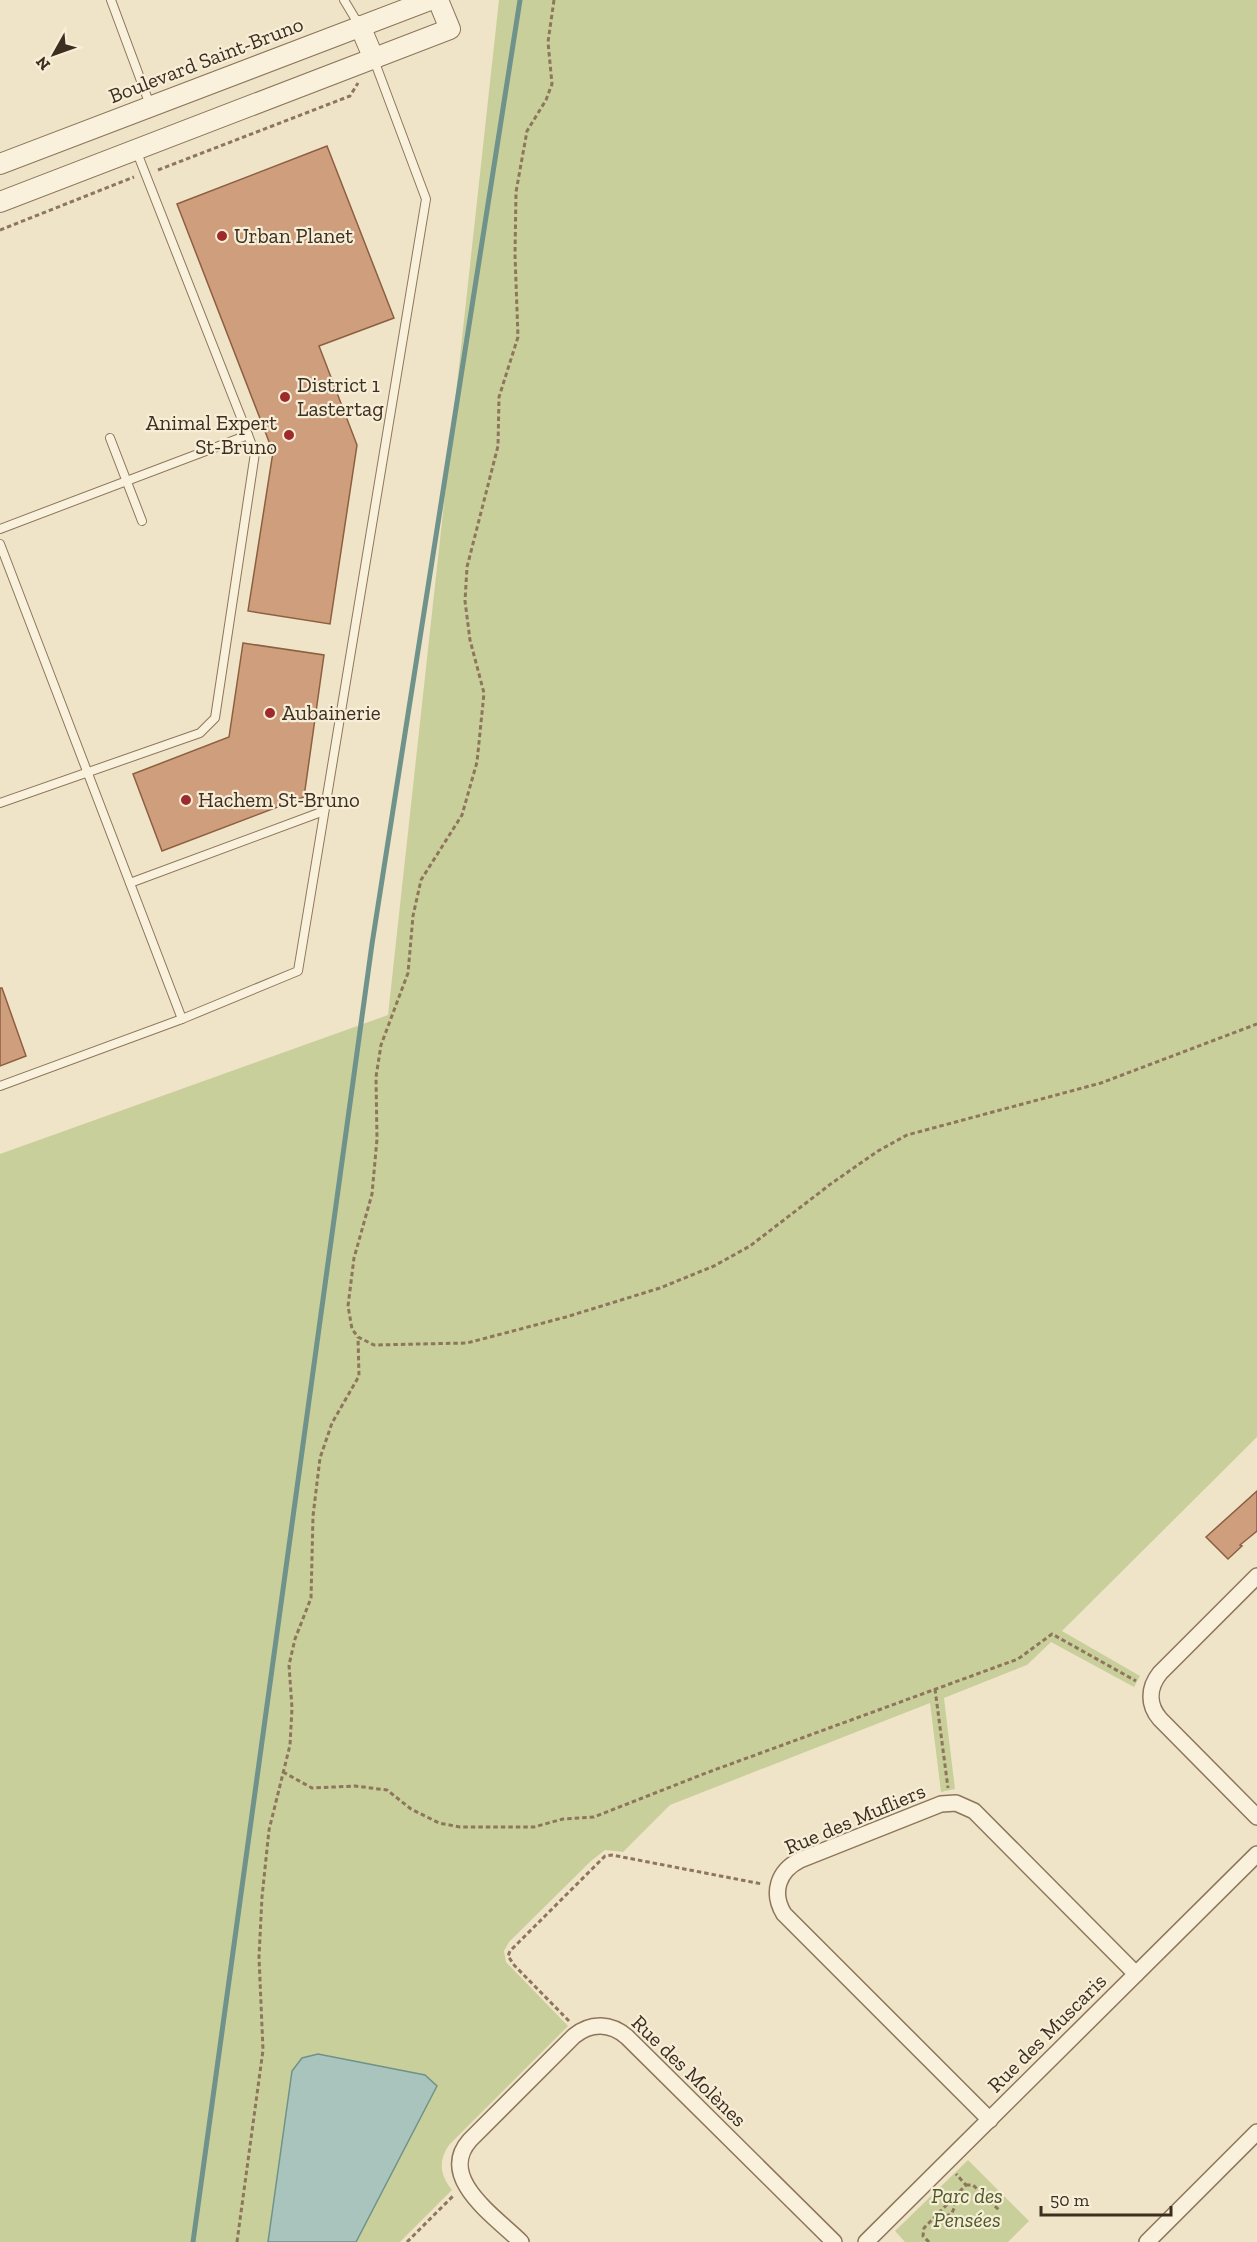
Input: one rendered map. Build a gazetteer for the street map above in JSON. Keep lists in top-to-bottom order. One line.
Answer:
{"streets":{"street":["Boulevard Saint-Bruno","Rue des Mufliers","Rue des Muscaris","Rue des Molènes"]},"crossings":[["Rue des Mufliers","Rue des Muscaris"]],"parks":["Parc des Pensées"],"places":["Urban Planet","District 1 Lastertag","Animal Expert St-Bruno","Aubainerie","Hachem St-Bruno"],"scale_bar":"50 m","north":"bottom left"}
